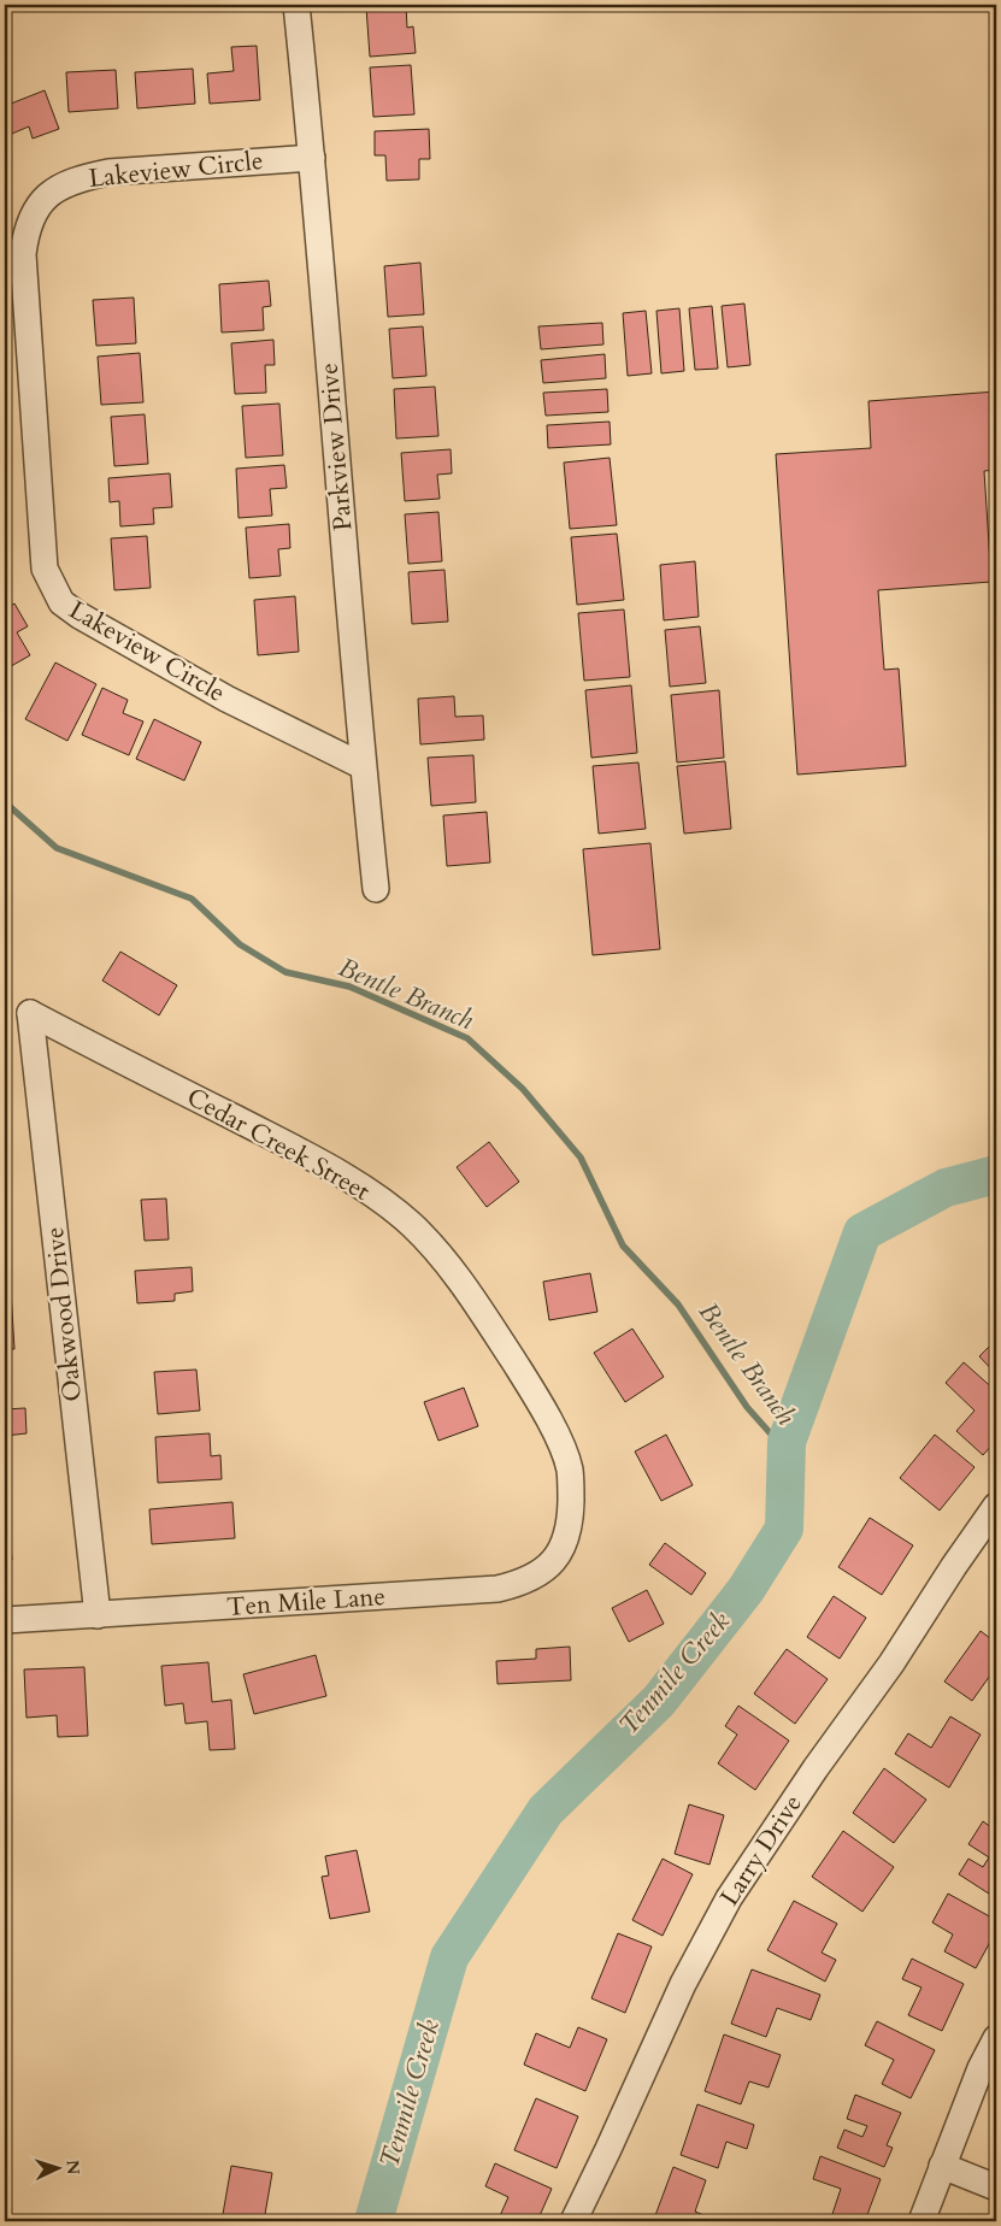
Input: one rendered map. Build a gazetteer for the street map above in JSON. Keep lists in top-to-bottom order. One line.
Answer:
{"streets":{"street":["Lakeview Circle","Parkview Drive","Cedar Creek Street","Oakwood Drive","Ten Mile Lane","Larry Drive"]},"crossings":[["Lakeview Circle","Parkview Drive"],["Cedar Creek Street","Oakwood Drive"],["Cedar Creek Street","Ten Mile Lane"],["Oakwood Drive","Ten Mile Lane"]],"water":["Bentle Branch","Tenmile Creek"],"north":"right"}
